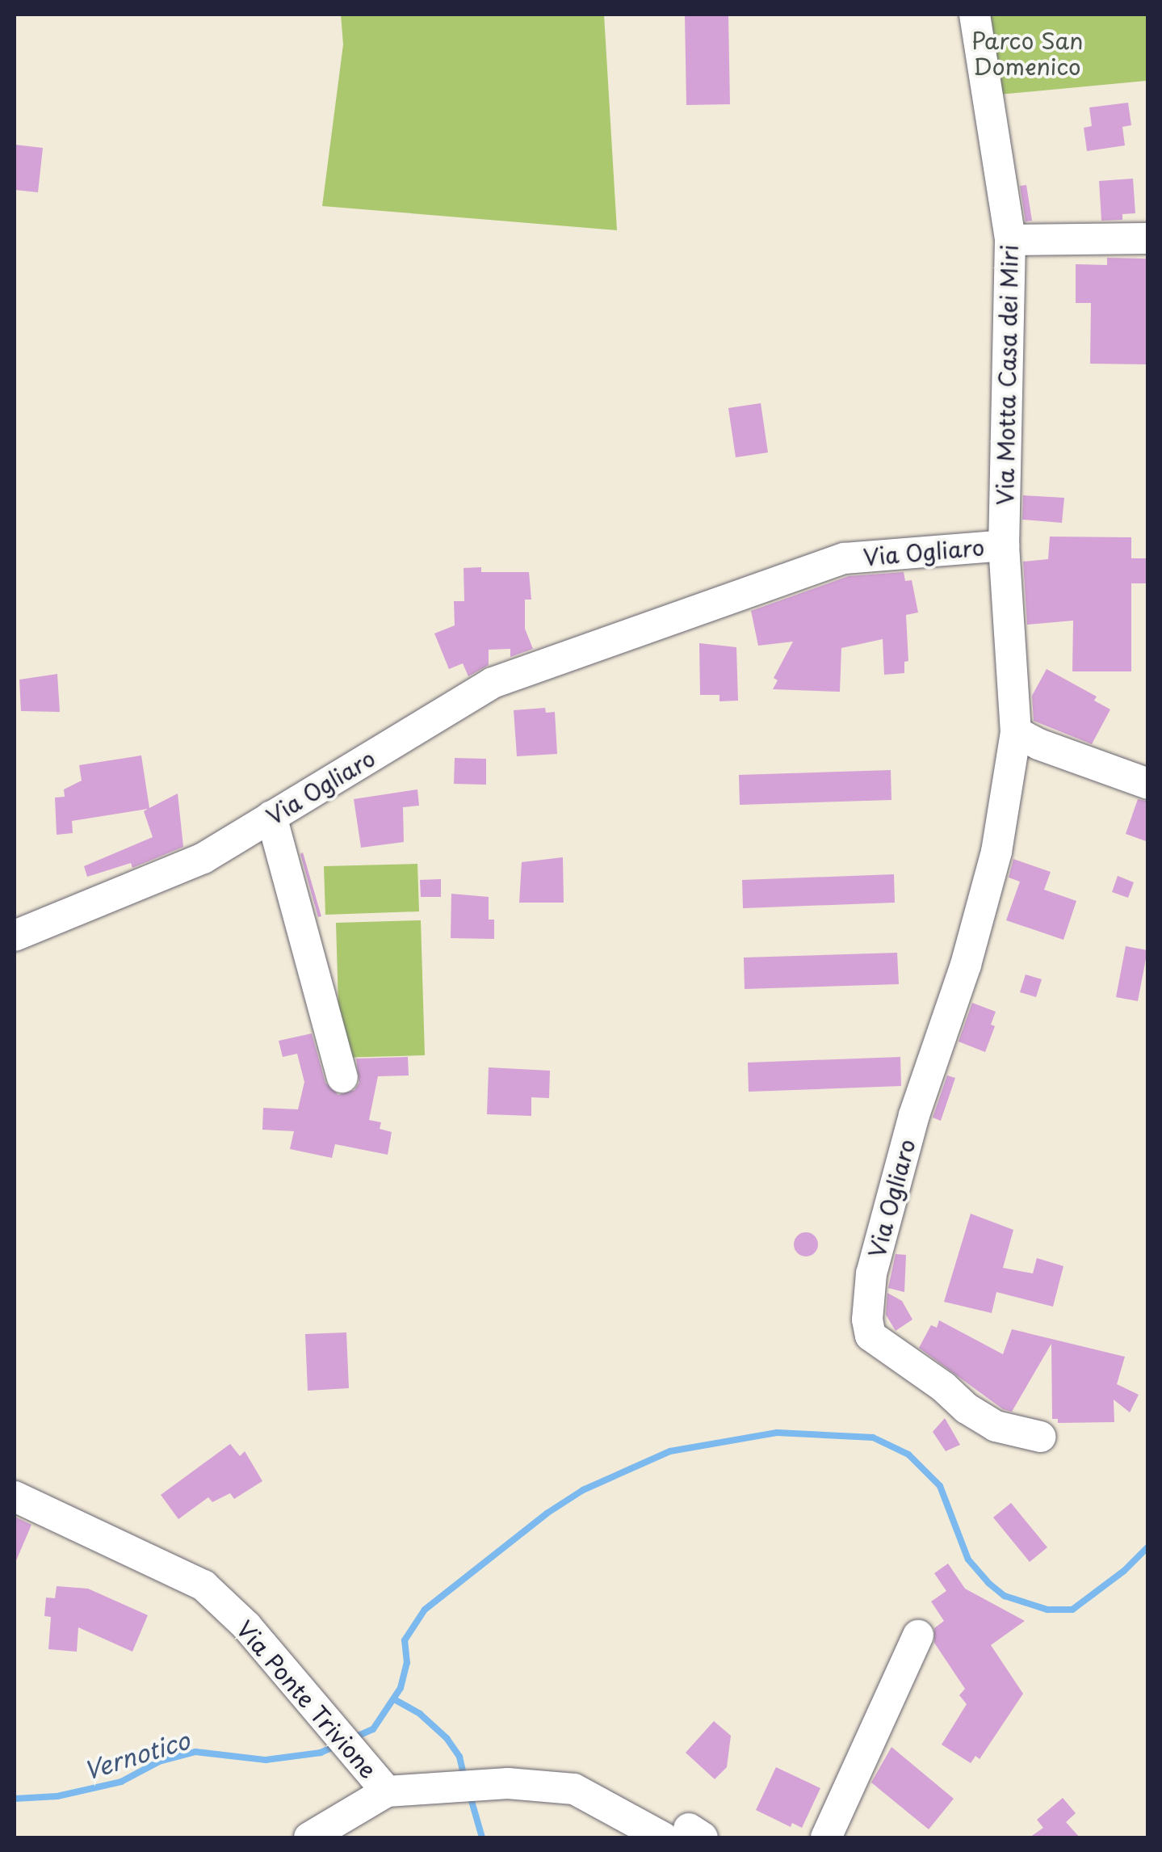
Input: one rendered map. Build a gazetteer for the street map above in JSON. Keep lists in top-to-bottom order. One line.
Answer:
{"streets":{"street":["Via Motta Casa dei Miri","Via Ogliaro","Via Ponte Trivione"]},"crossings":[["Via Motta Casa dei Miri","Via Ogliaro"]],"water":["Vernotico"],"parks":["Parco San Domenico"]}
